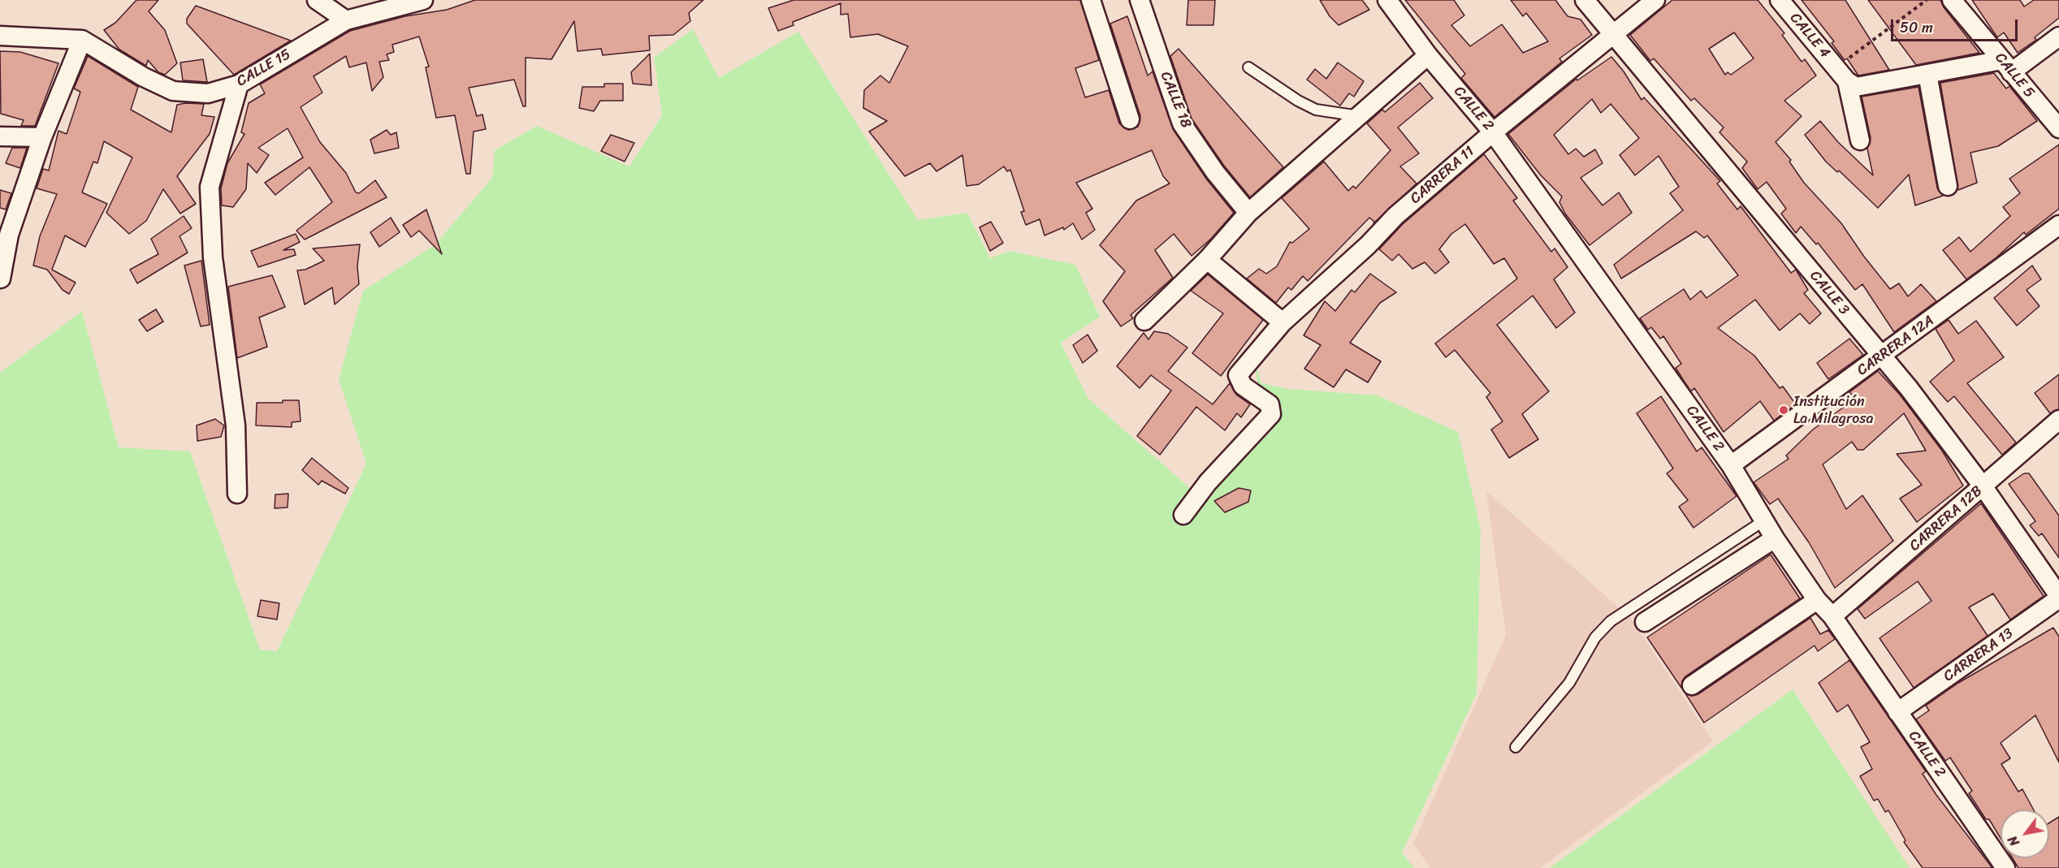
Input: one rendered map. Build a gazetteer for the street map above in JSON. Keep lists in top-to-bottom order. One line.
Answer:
{"streets":{"street":["CALLE 4","CALLE 15","CALLE 5","CALLE 18","CALLE 2","CARRERA 11","CALLE 3","CARRERA 12A","CARRERA 12B","CARRERA 13"]},"crossings":[["CALLE 2","CARRERA 11"],["CALLE 2","CARRERA 12A"],["CALLE 2","CARRERA 12B"],["CALLE 2","CARRERA 13"],["CARRERA 11","CALLE 3"],["CALLE 3","CARRERA 12A"],["CALLE 3","CARRERA 12B"],["CALLE 3","CARRERA 13"]],"places":["Institución La Milagrosa"],"scale_bar":"50 m","north":"bottom left"}
